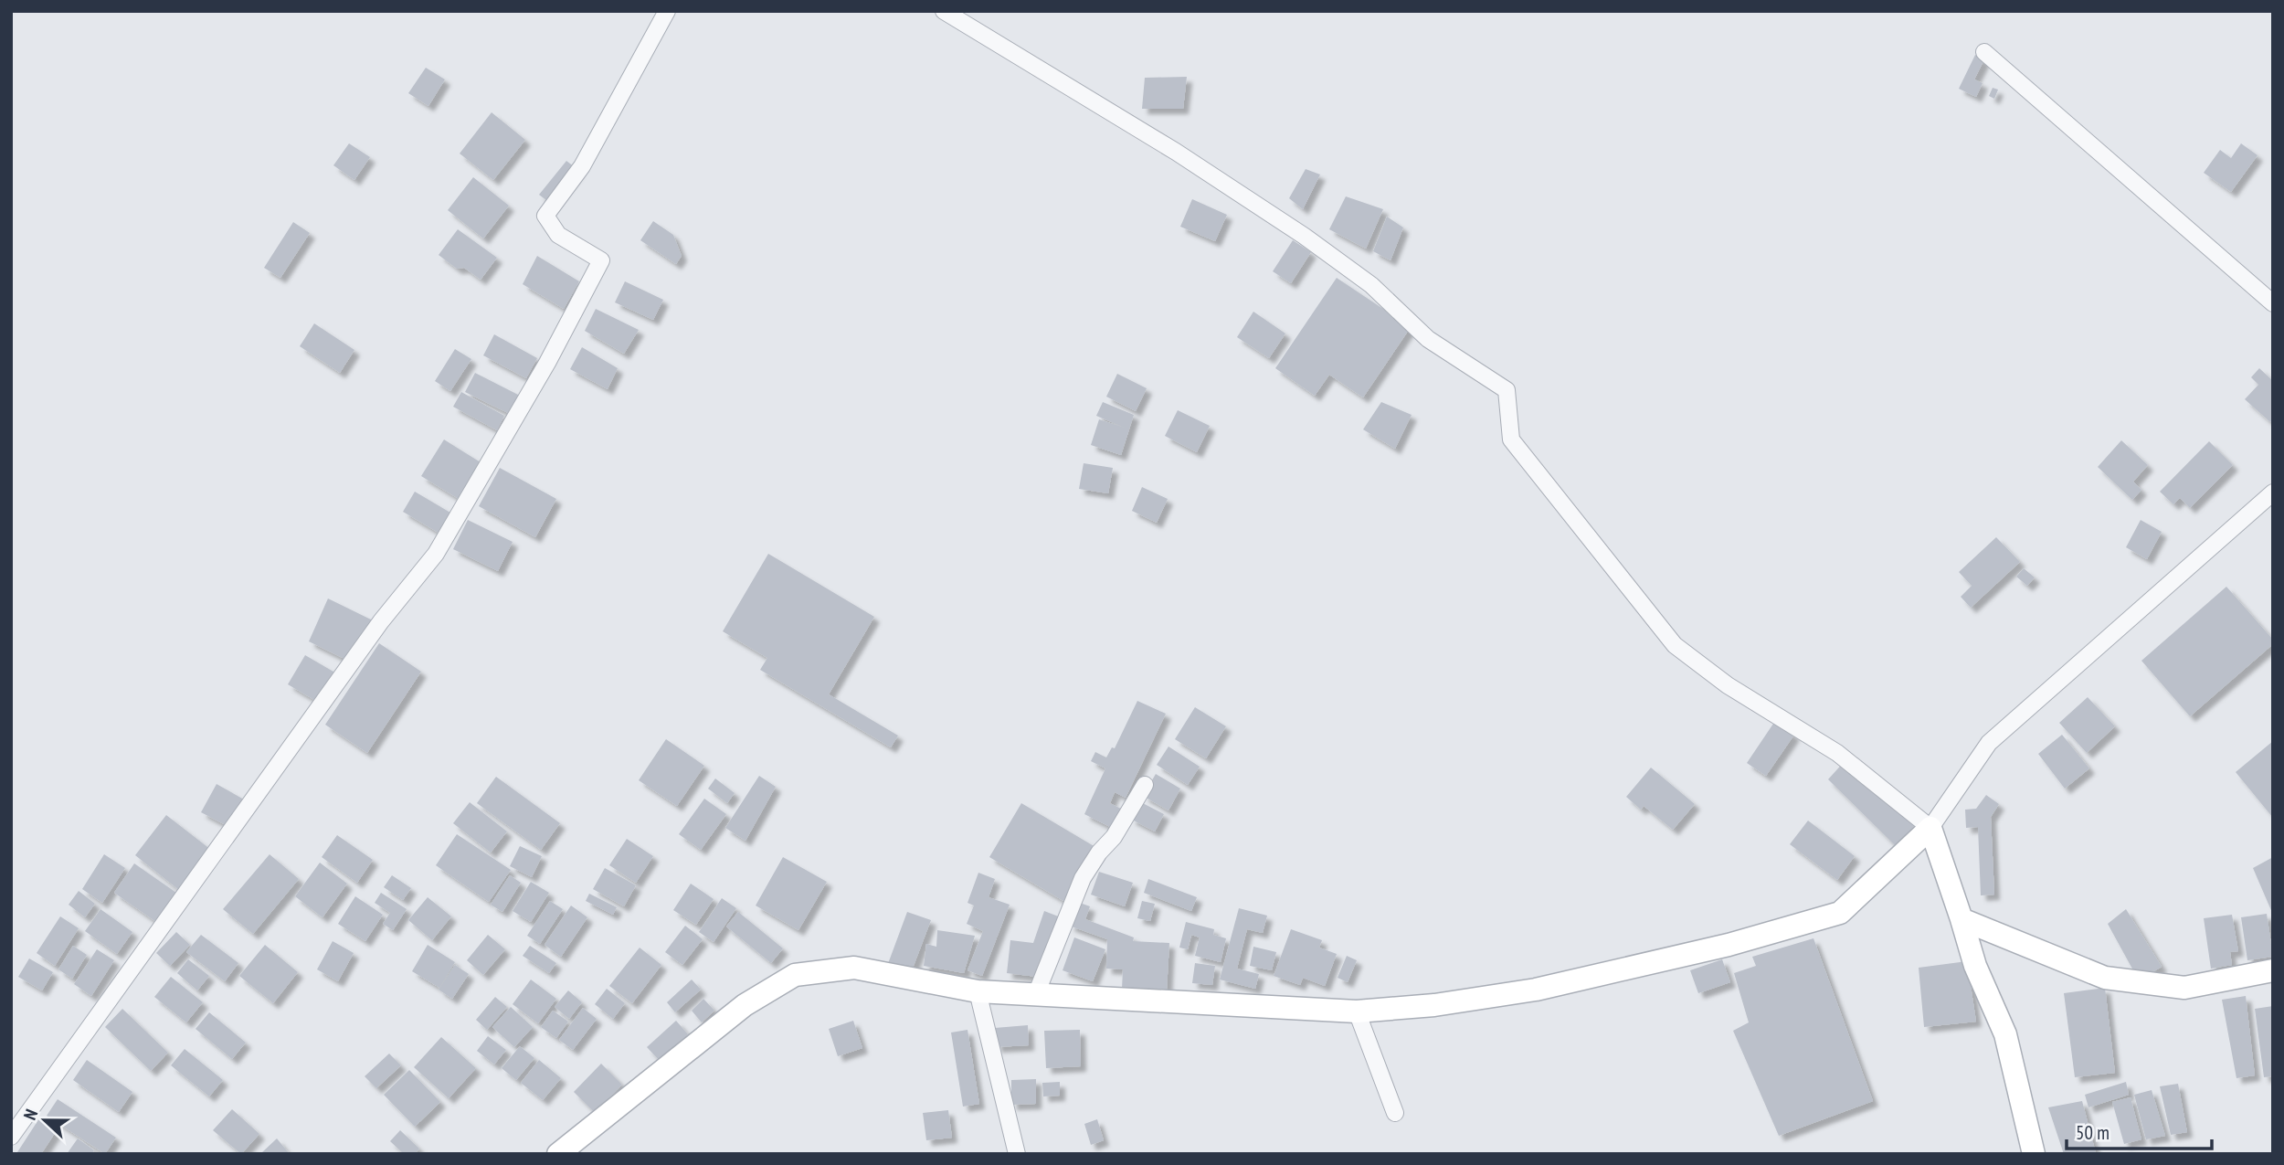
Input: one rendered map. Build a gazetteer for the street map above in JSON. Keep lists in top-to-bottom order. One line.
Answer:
{"scale_bar":"50 m","north":"left"}
